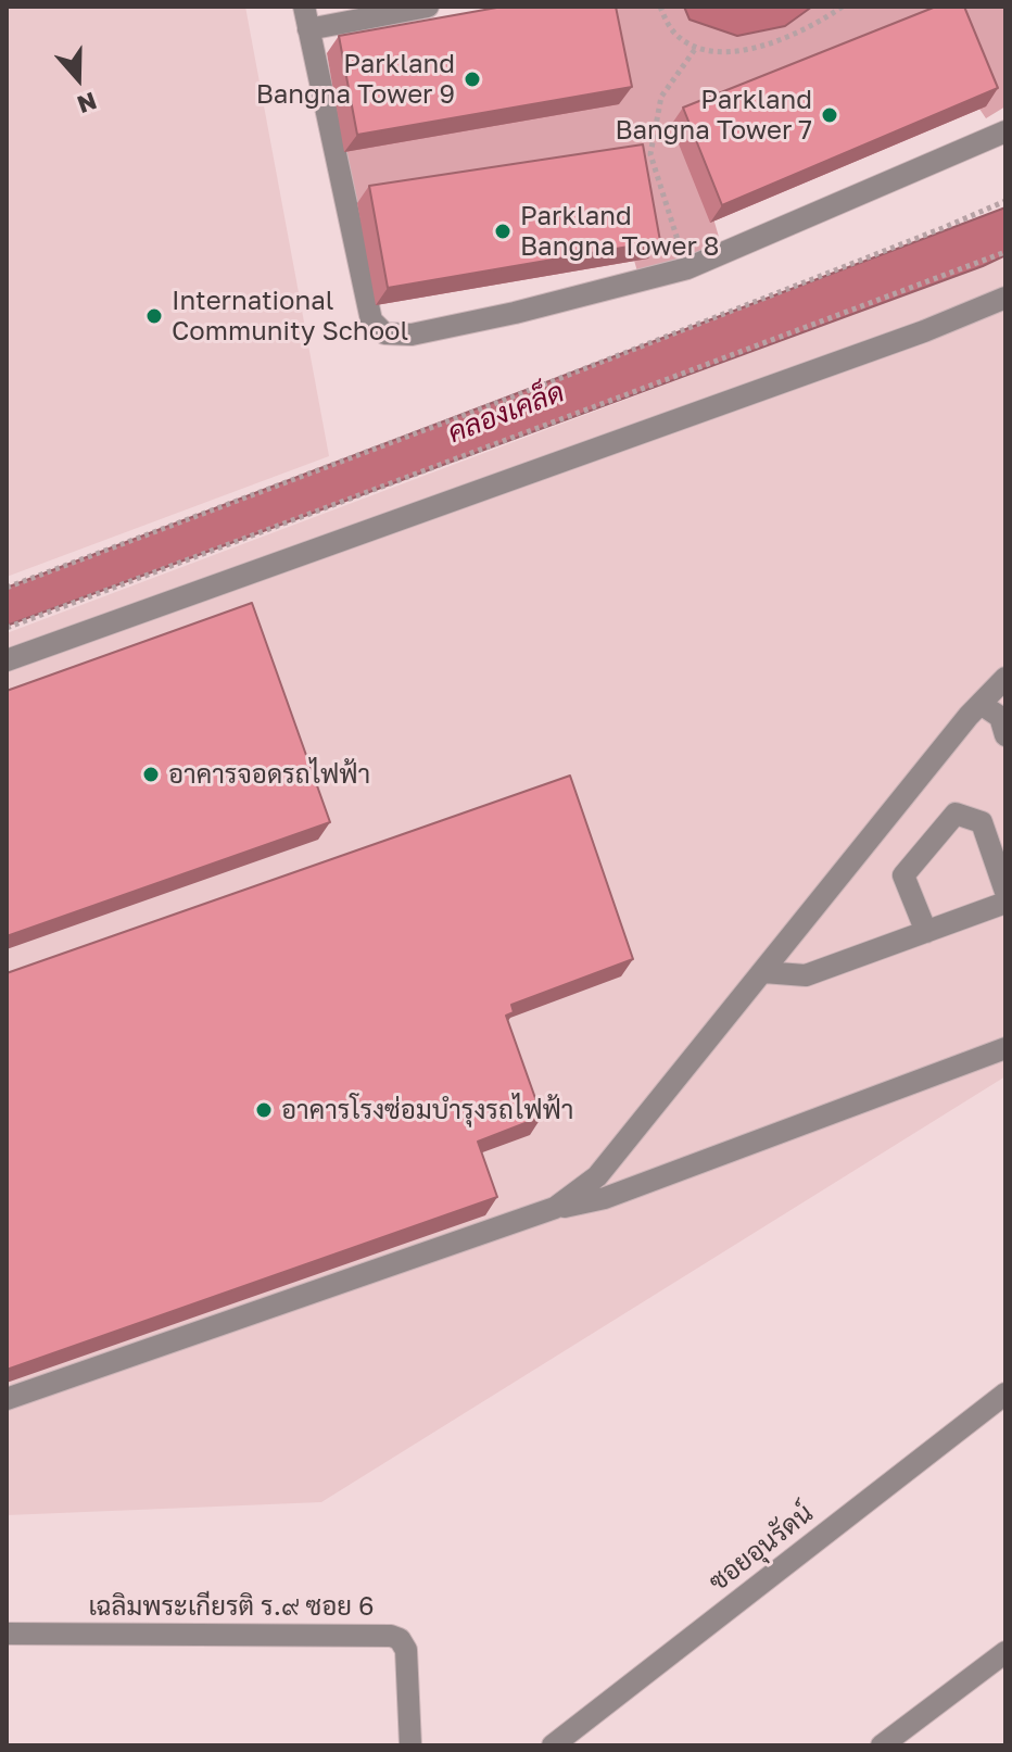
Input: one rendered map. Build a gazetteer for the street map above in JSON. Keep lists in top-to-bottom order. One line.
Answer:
{"streets":{"street":["ซอยอุนรัดน์","เฉลิมพระเกียรติ ร.๙ ซอย 6"]},"water":["คลองเคล็ด"],"places":["Parkland Bangna Tower 9","Parkland Bangna Tower 7","Parkland Bangna Tower 8","International Community School","อาคารจอดรถไฟฟ้า","อาคารโรงซ่อมบำรุงรถไฟฟ้า"],"north":"bottom"}
